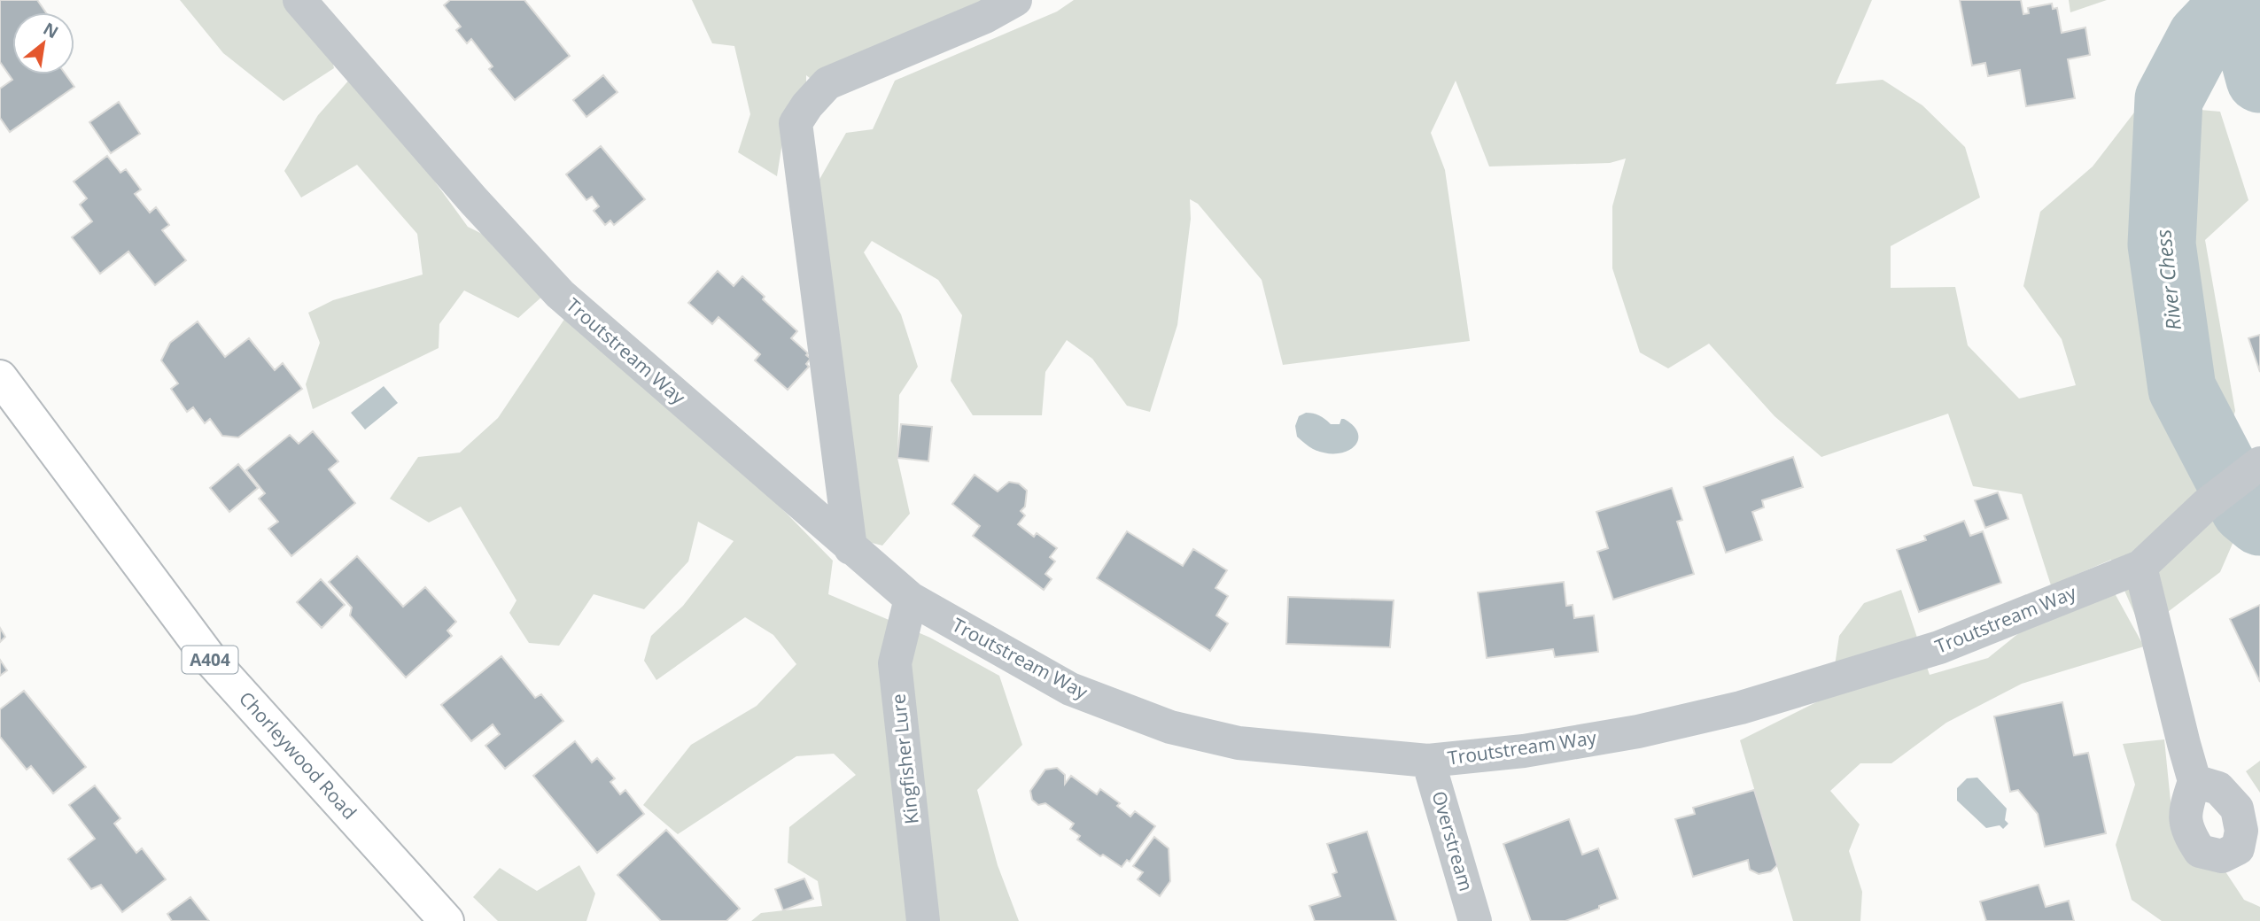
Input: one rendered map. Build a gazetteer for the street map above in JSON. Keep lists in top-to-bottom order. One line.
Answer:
{"streets":{"main road":["A404","Chorleywood Road"],"street":["Troutstream Way","Kingfisher Lure","Overstream"]},"crossings":[["Troutstream Way","Kingfisher Lure"],["Troutstream Way","Overstream"]],"water":["River Chess"],"north":"top right"}
